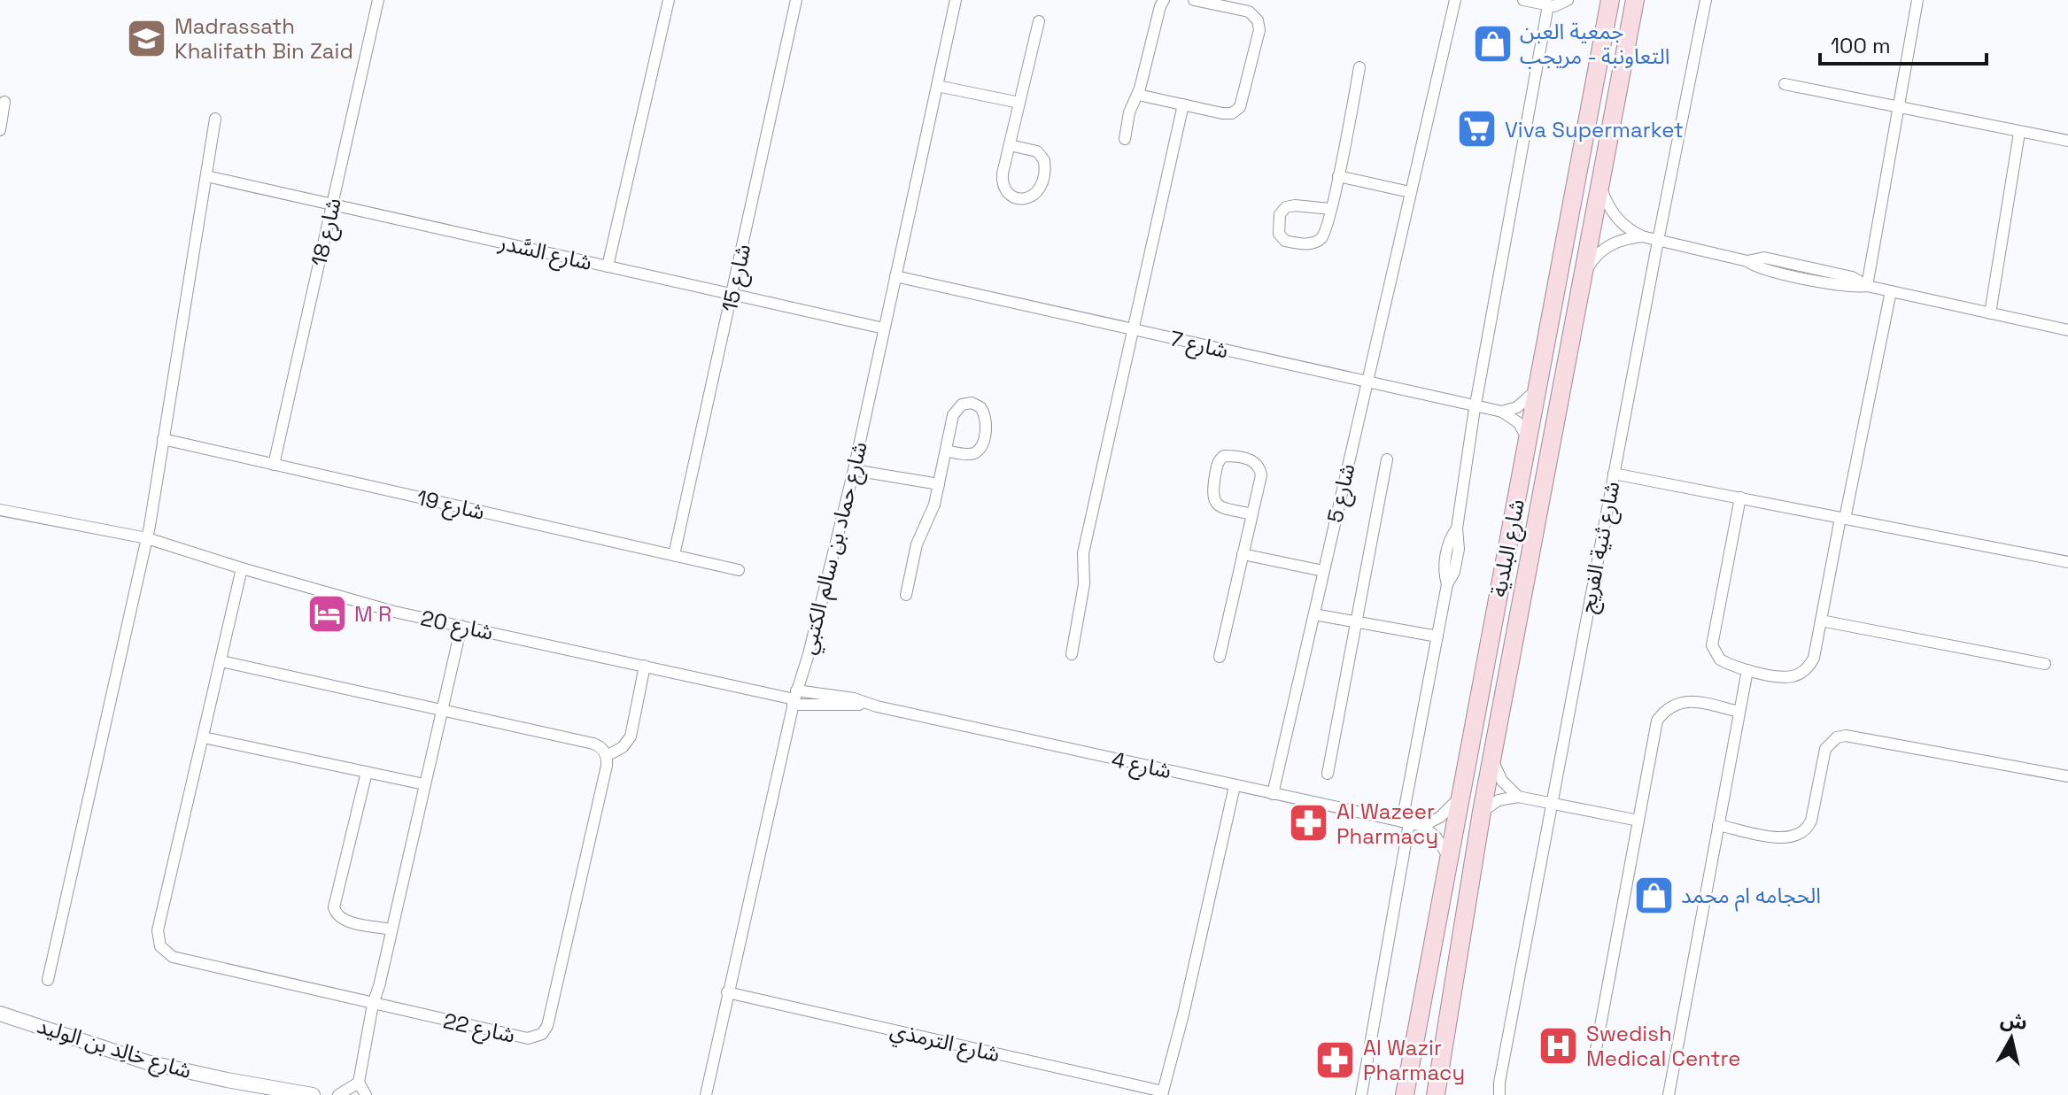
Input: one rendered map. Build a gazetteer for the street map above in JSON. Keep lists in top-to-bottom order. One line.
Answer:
{"streets":{"main road":["شارع البلدية"],"street":["شارع 18","شارع السَّدر","شارع 15","شارع 7","شارع 5","شارع 19","شارع ثنية الفريج","شارع حماد بن سالم الكتبي","شارع 20","شارع 4","شارع 22","شارع الترمذي","شارع خالِد بن الوليد"]},"crossings":[["شارع 18","شارع السَّدر"],["شارع 18","شارع 19"],["شارع السَّدر","شارع 15"],["شارع السَّدر","شارع حماد بن سالم الكتبي"],["شارع 15","شارع 19"],["شارع 7","شارع 5"],["شارع 7","شارع حماد بن سالم الكتبي"],["شارع 5","شارع 4"],["شارع حماد بن سالم الكتبي","شارع 20"],["شارع حماد بن سالم الكتبي","شارع 4"],["شارع حماد بن سالم الكتبي","شارع الترمذي"],["شارع 20","شارع 4"],["شارع 20","شارع 22"]],"places":{"school or university":["Madrassath Khalifath Bin Zaid"],"shop":["جمعية العبن التعاونبة - مريجب","الحجامه ام محمد"],"supermarket":["Viva Supermarket"],"hotel":["M R"],"pharmacy":["Al Wazeer Pharmacy","Al Wazir Pharmacy"],"hospital":["Swedish Medical Centre"]},"scale_bar":"100 m","north":"top"}
